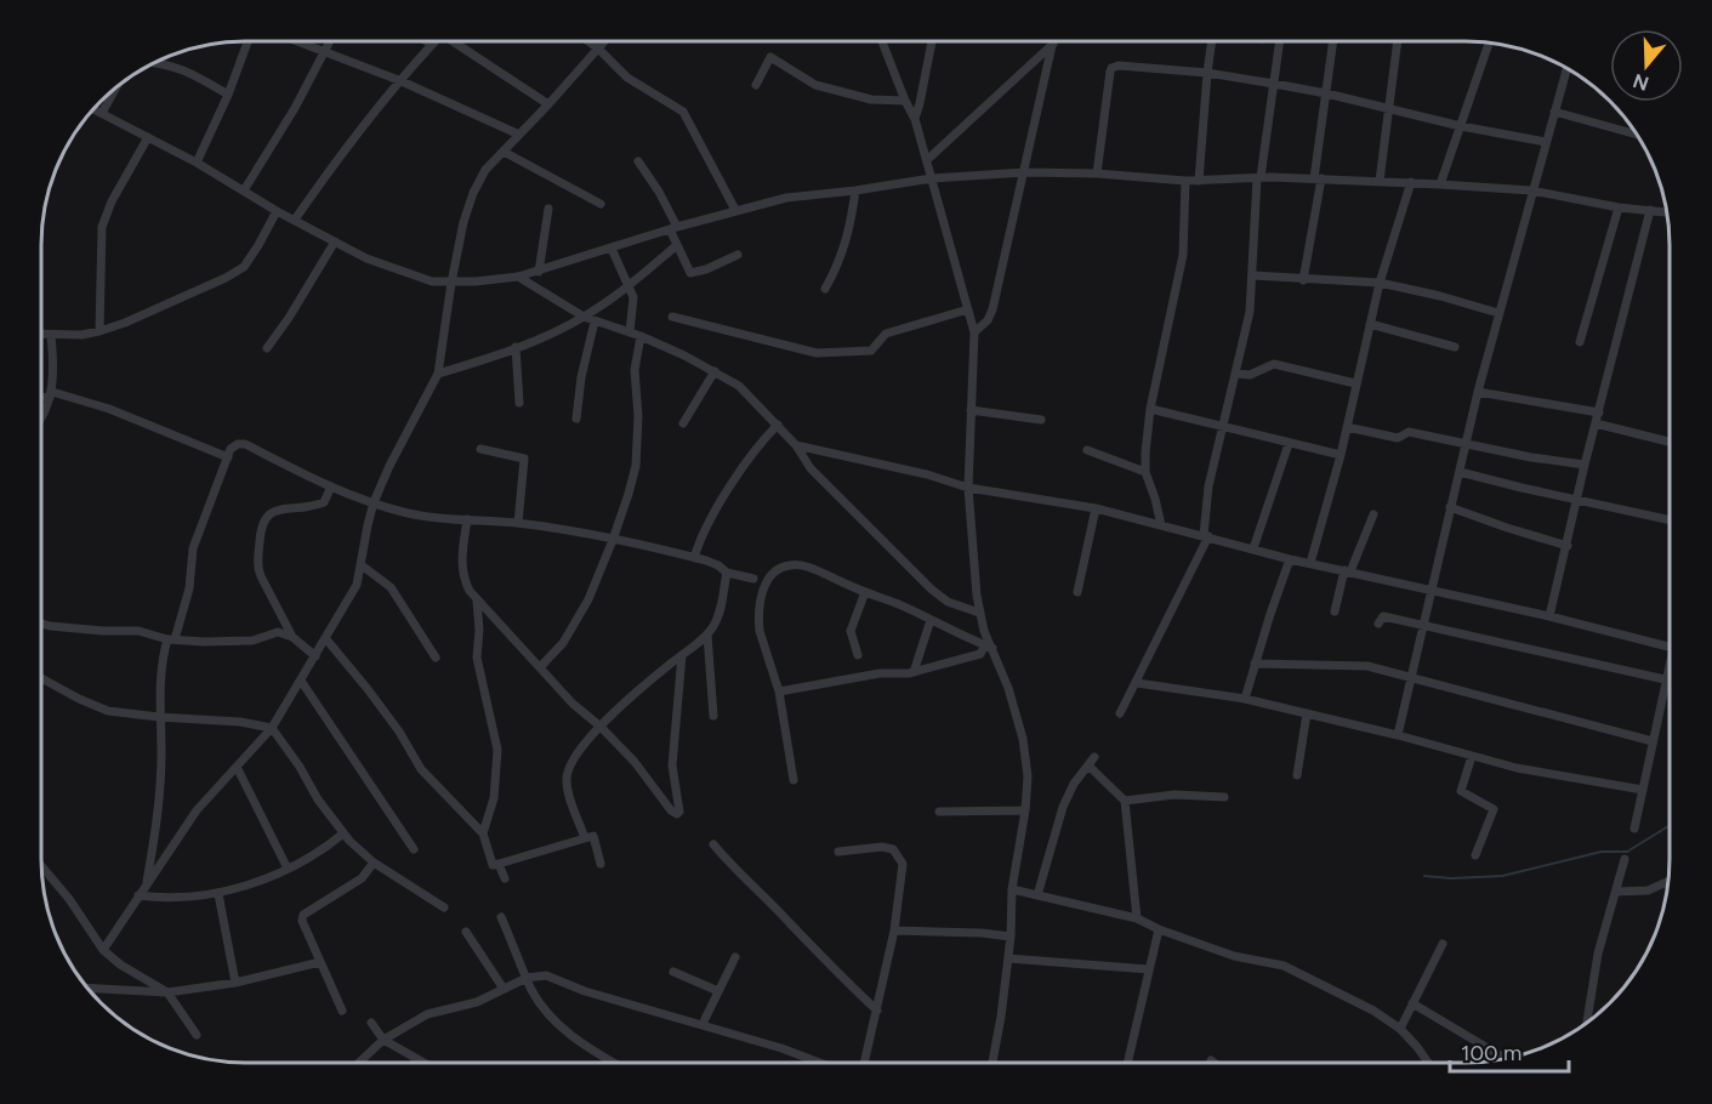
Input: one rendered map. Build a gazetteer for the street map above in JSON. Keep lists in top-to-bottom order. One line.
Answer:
{"scale_bar":"100 m","north":"bottom"}
